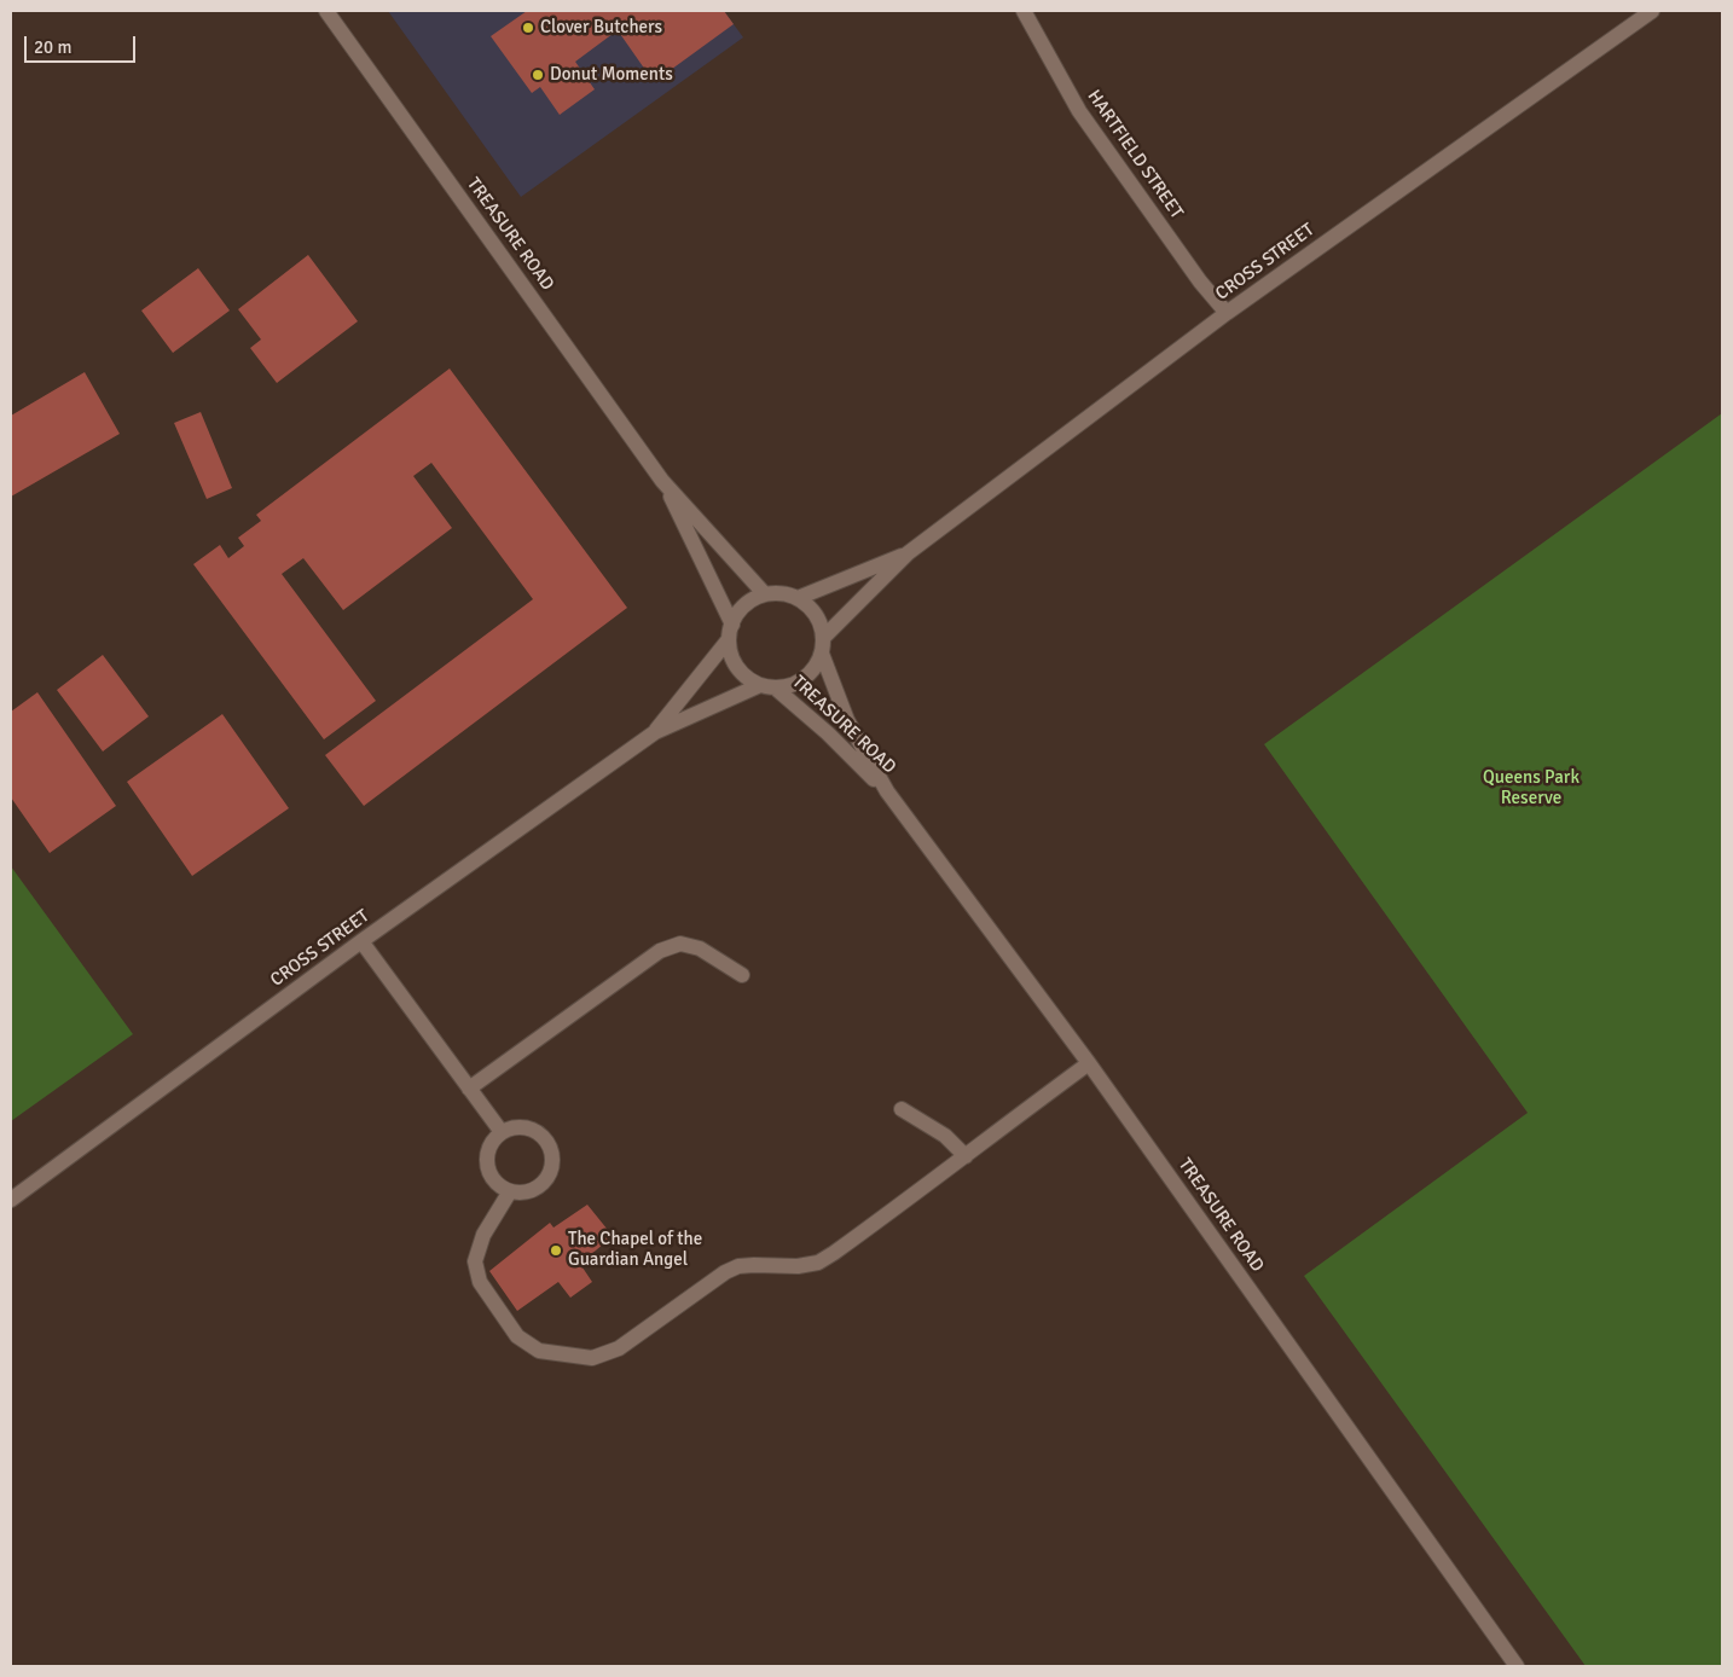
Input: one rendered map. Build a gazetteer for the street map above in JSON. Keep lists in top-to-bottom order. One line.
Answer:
{"streets":{"street":["HARTFIELD STREET","TREASURE ROAD","CROSS STREET"]},"crossings":[["HARTFIELD STREET","CROSS STREET"],["TREASURE ROAD","CROSS STREET"]],"parks":["Queens Park Reserve"],"places":["Clover Butchers","Donut Moments","The Chapel of the Guardian Angel"],"scale_bar":"20 m"}
